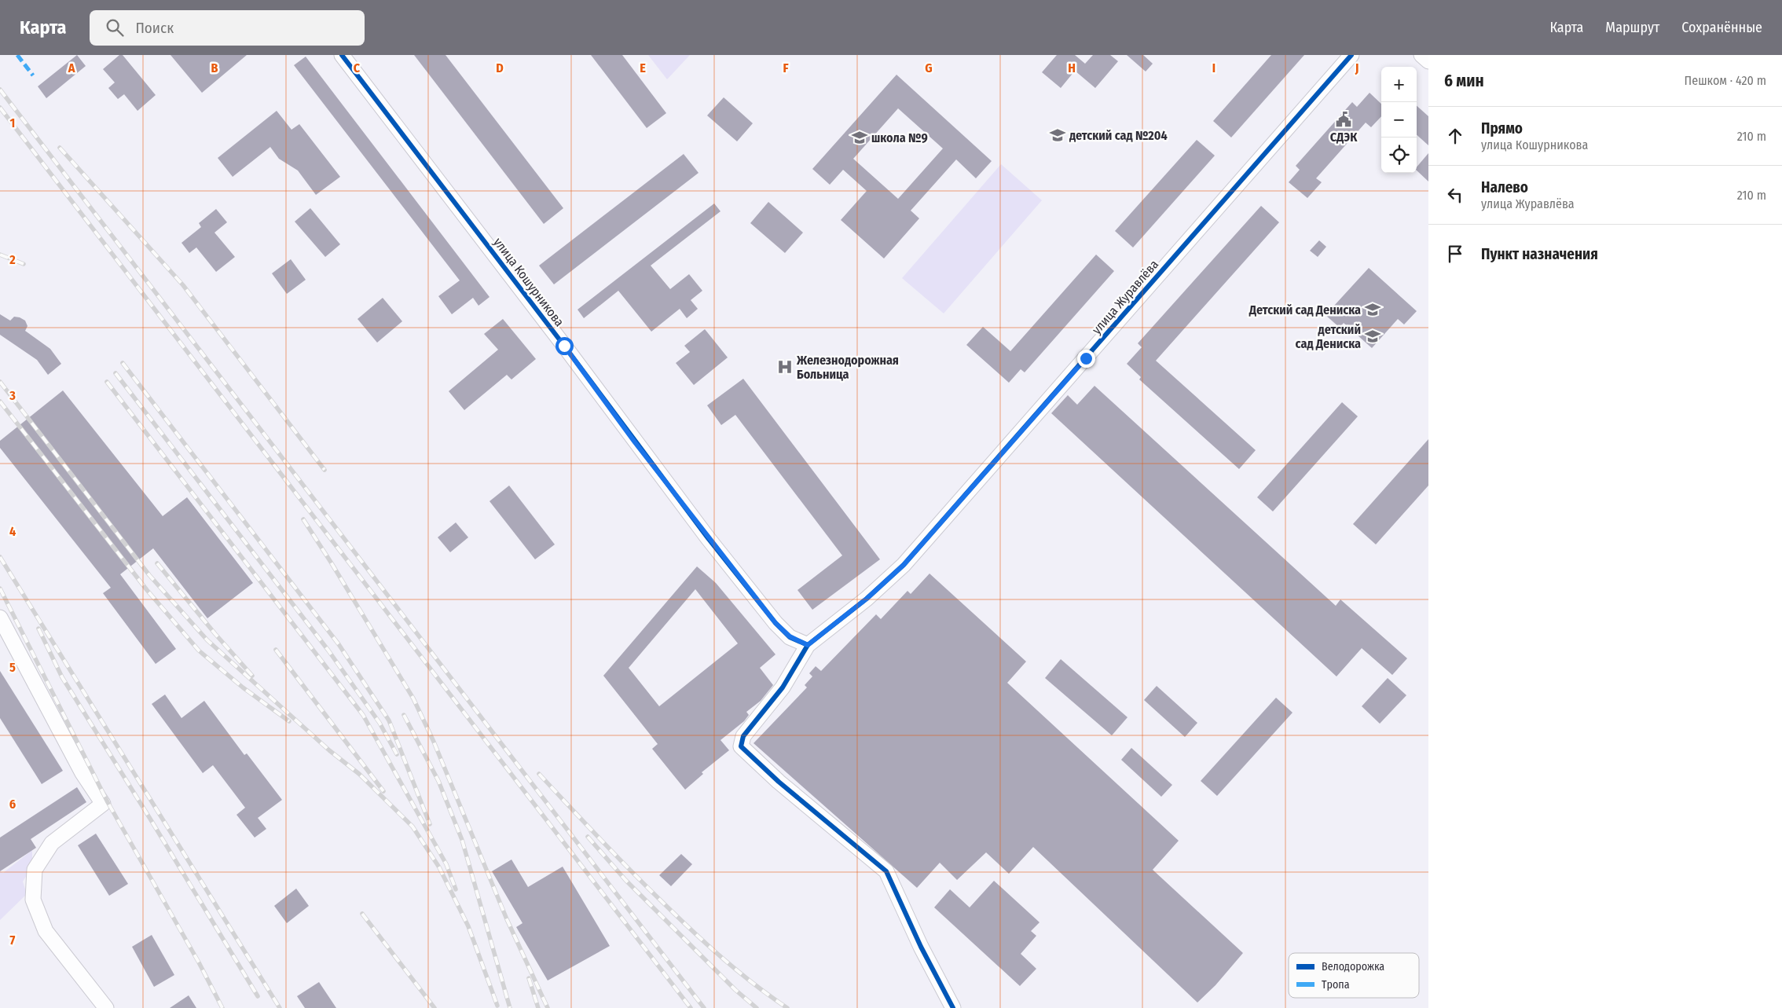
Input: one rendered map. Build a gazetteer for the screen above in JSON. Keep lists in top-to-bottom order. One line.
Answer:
{"streets":{"street":["улица Кошурникова","улица Журавлёва"]},"crossings":[["улица Кошурникова","улица Журавлёва"]],"places":{"public building":["СДЭК"],"school or university":["детский сад №204","школа №9","Детский сад Дениска","детский сад Дениска"],"hospital":["Железнодорожная Больница"]},"legend":["Велодорожка","Тропа"],"page":{"header":"Карта","search":"Поиск","nav":["Карта","Маршрут","Сохранённые"],"heading":["6 мин","Пешком · 420 m"],"map_buttons":["+","−"],"list":[["Прямо","улица Кошурникова","210 m"],["Налево","улица Журавлёва","210 m"],"Пункт назначения"]},"grid":{"columns":["A","B","C","D","E","F","G","H","I","J"],"rows":["1","2","3","4","5","6","7"]}}
